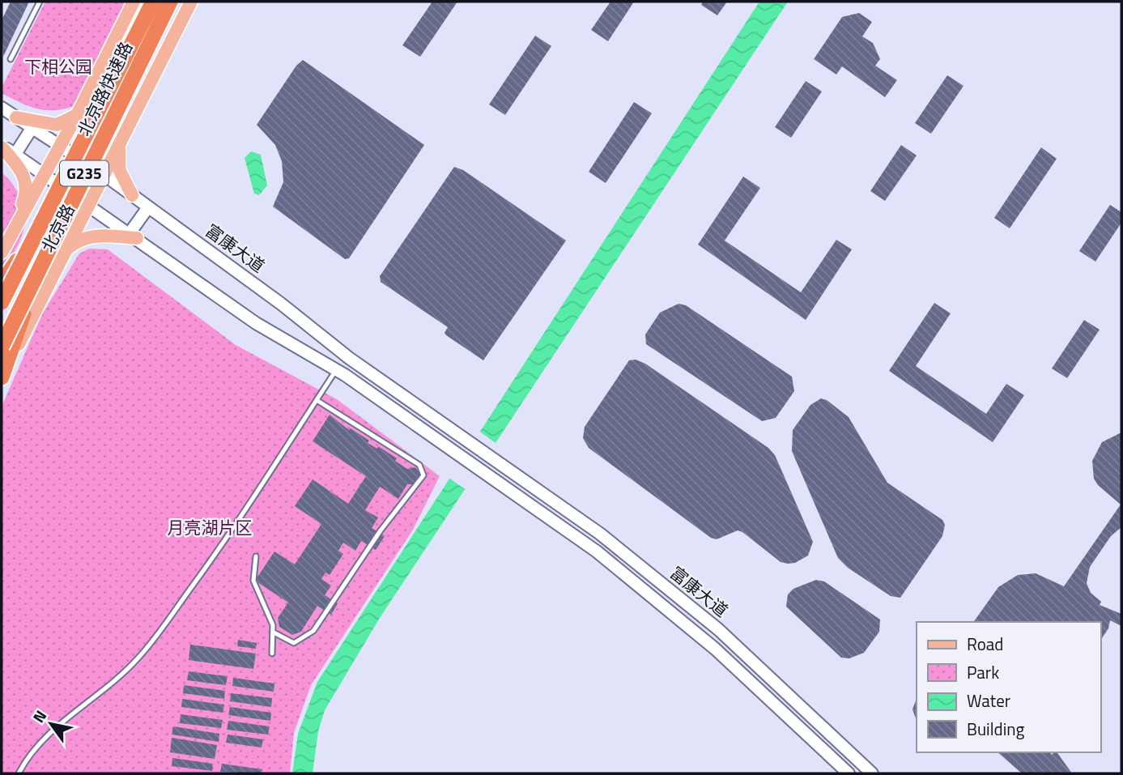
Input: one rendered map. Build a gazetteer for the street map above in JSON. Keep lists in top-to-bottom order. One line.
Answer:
{"streets":{"highway":["北京路快速路","G235"],"main road":["北京路"],"street":["富康大道"]},"crossings":[["北京路","富康大道"]],"parks":["下相公园","月亮湖片区"],"legend":["Road","Park","Water","Building"],"north":"top left"}
